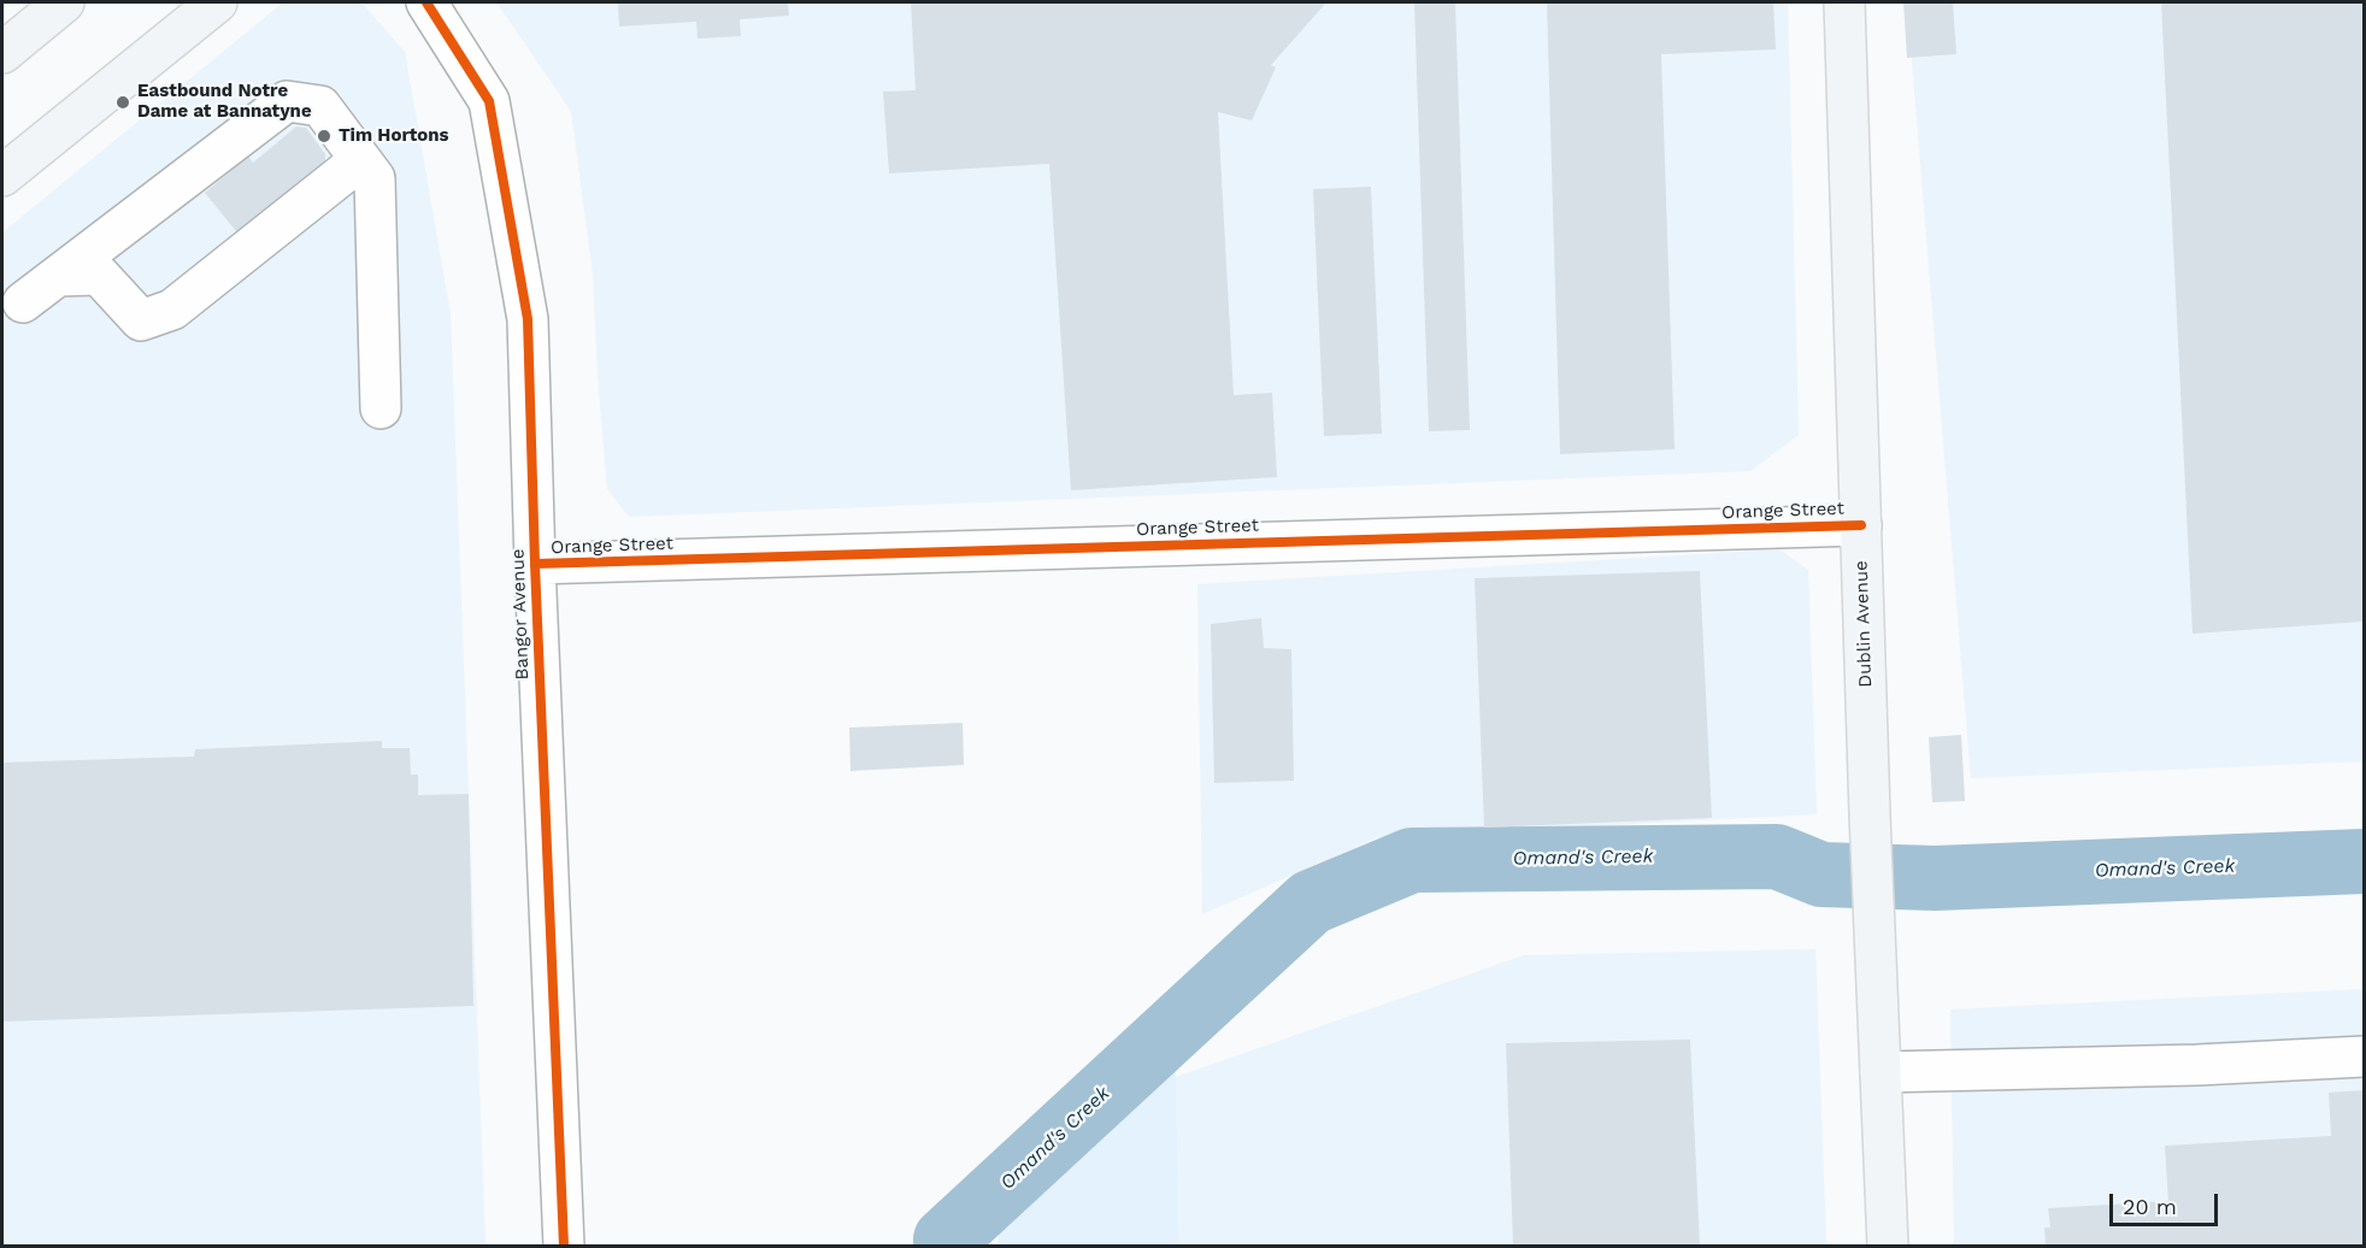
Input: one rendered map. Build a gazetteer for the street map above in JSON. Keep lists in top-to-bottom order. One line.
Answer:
{"streets":{"main road":["Dublin Avenue"],"street":["Orange Street","Bangor Avenue"]},"crossings":[["Orange Street","Bangor Avenue"],["Orange Street","Dublin Avenue"]],"water":["Omand's Creek"],"places":["Eastbound Notre Dame at Bannatyne","Tim Hortons"],"scale_bar":"20 m"}
